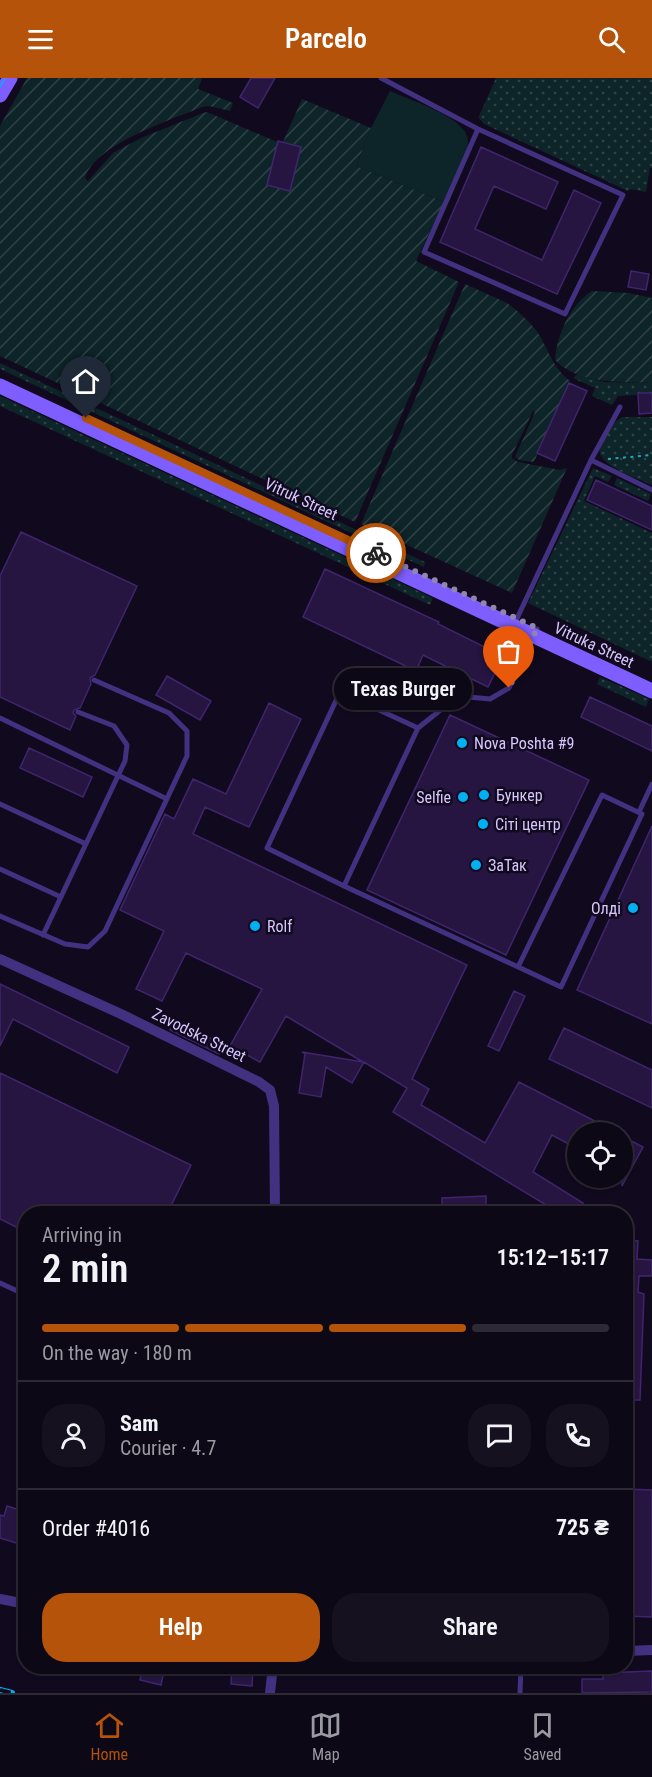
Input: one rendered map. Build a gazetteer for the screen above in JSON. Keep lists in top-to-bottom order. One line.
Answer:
{"streets":{"main road":["Vitruk Street","Vitruka Street"],"street":["Zavodska Street"]},"crossings":[["Vitruk Street","Vitruka Street"]],"places":["Texas Burger","Nova Poshta #9","Бункер","Selfie","Сіті центр","ЗаТак","Олді","Rolf"],"page":{"header":"Parcelo","bubble":"Texas Burger","heading":["2 min","Arriving in","15:12–15:17"],"panel":["Sam","Courier · 4.7","Order #4016","725 ₴"],"bar":"On the way · 180 m","buttons":["Help","Share"],"tabs":["Home","Map","Saved"]}}
